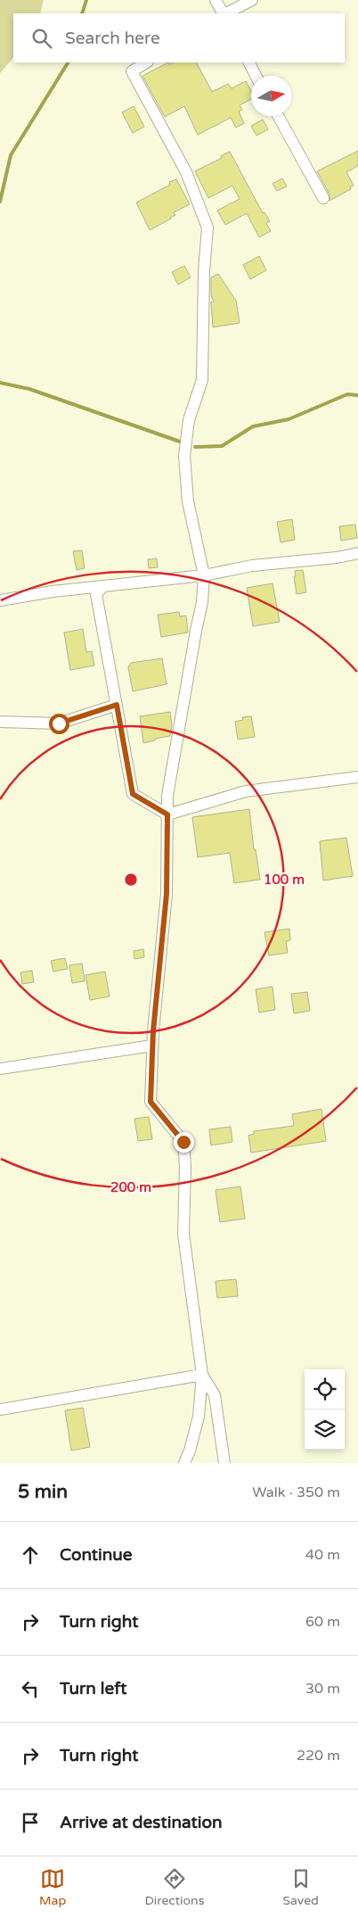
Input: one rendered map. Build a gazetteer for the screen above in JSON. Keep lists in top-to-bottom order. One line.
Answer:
{"north":"right","page":{"search":"Search here","heading":["5 min","Walk · 350 m"],"list":[["Continue","40 m"],["Turn right","60 m"],["Turn left","30 m"],["Turn right","220 m"],"Arrive at destination"],"nav":["Map","Directions","Saved"]},"rings":["100 m","200 m"]}
